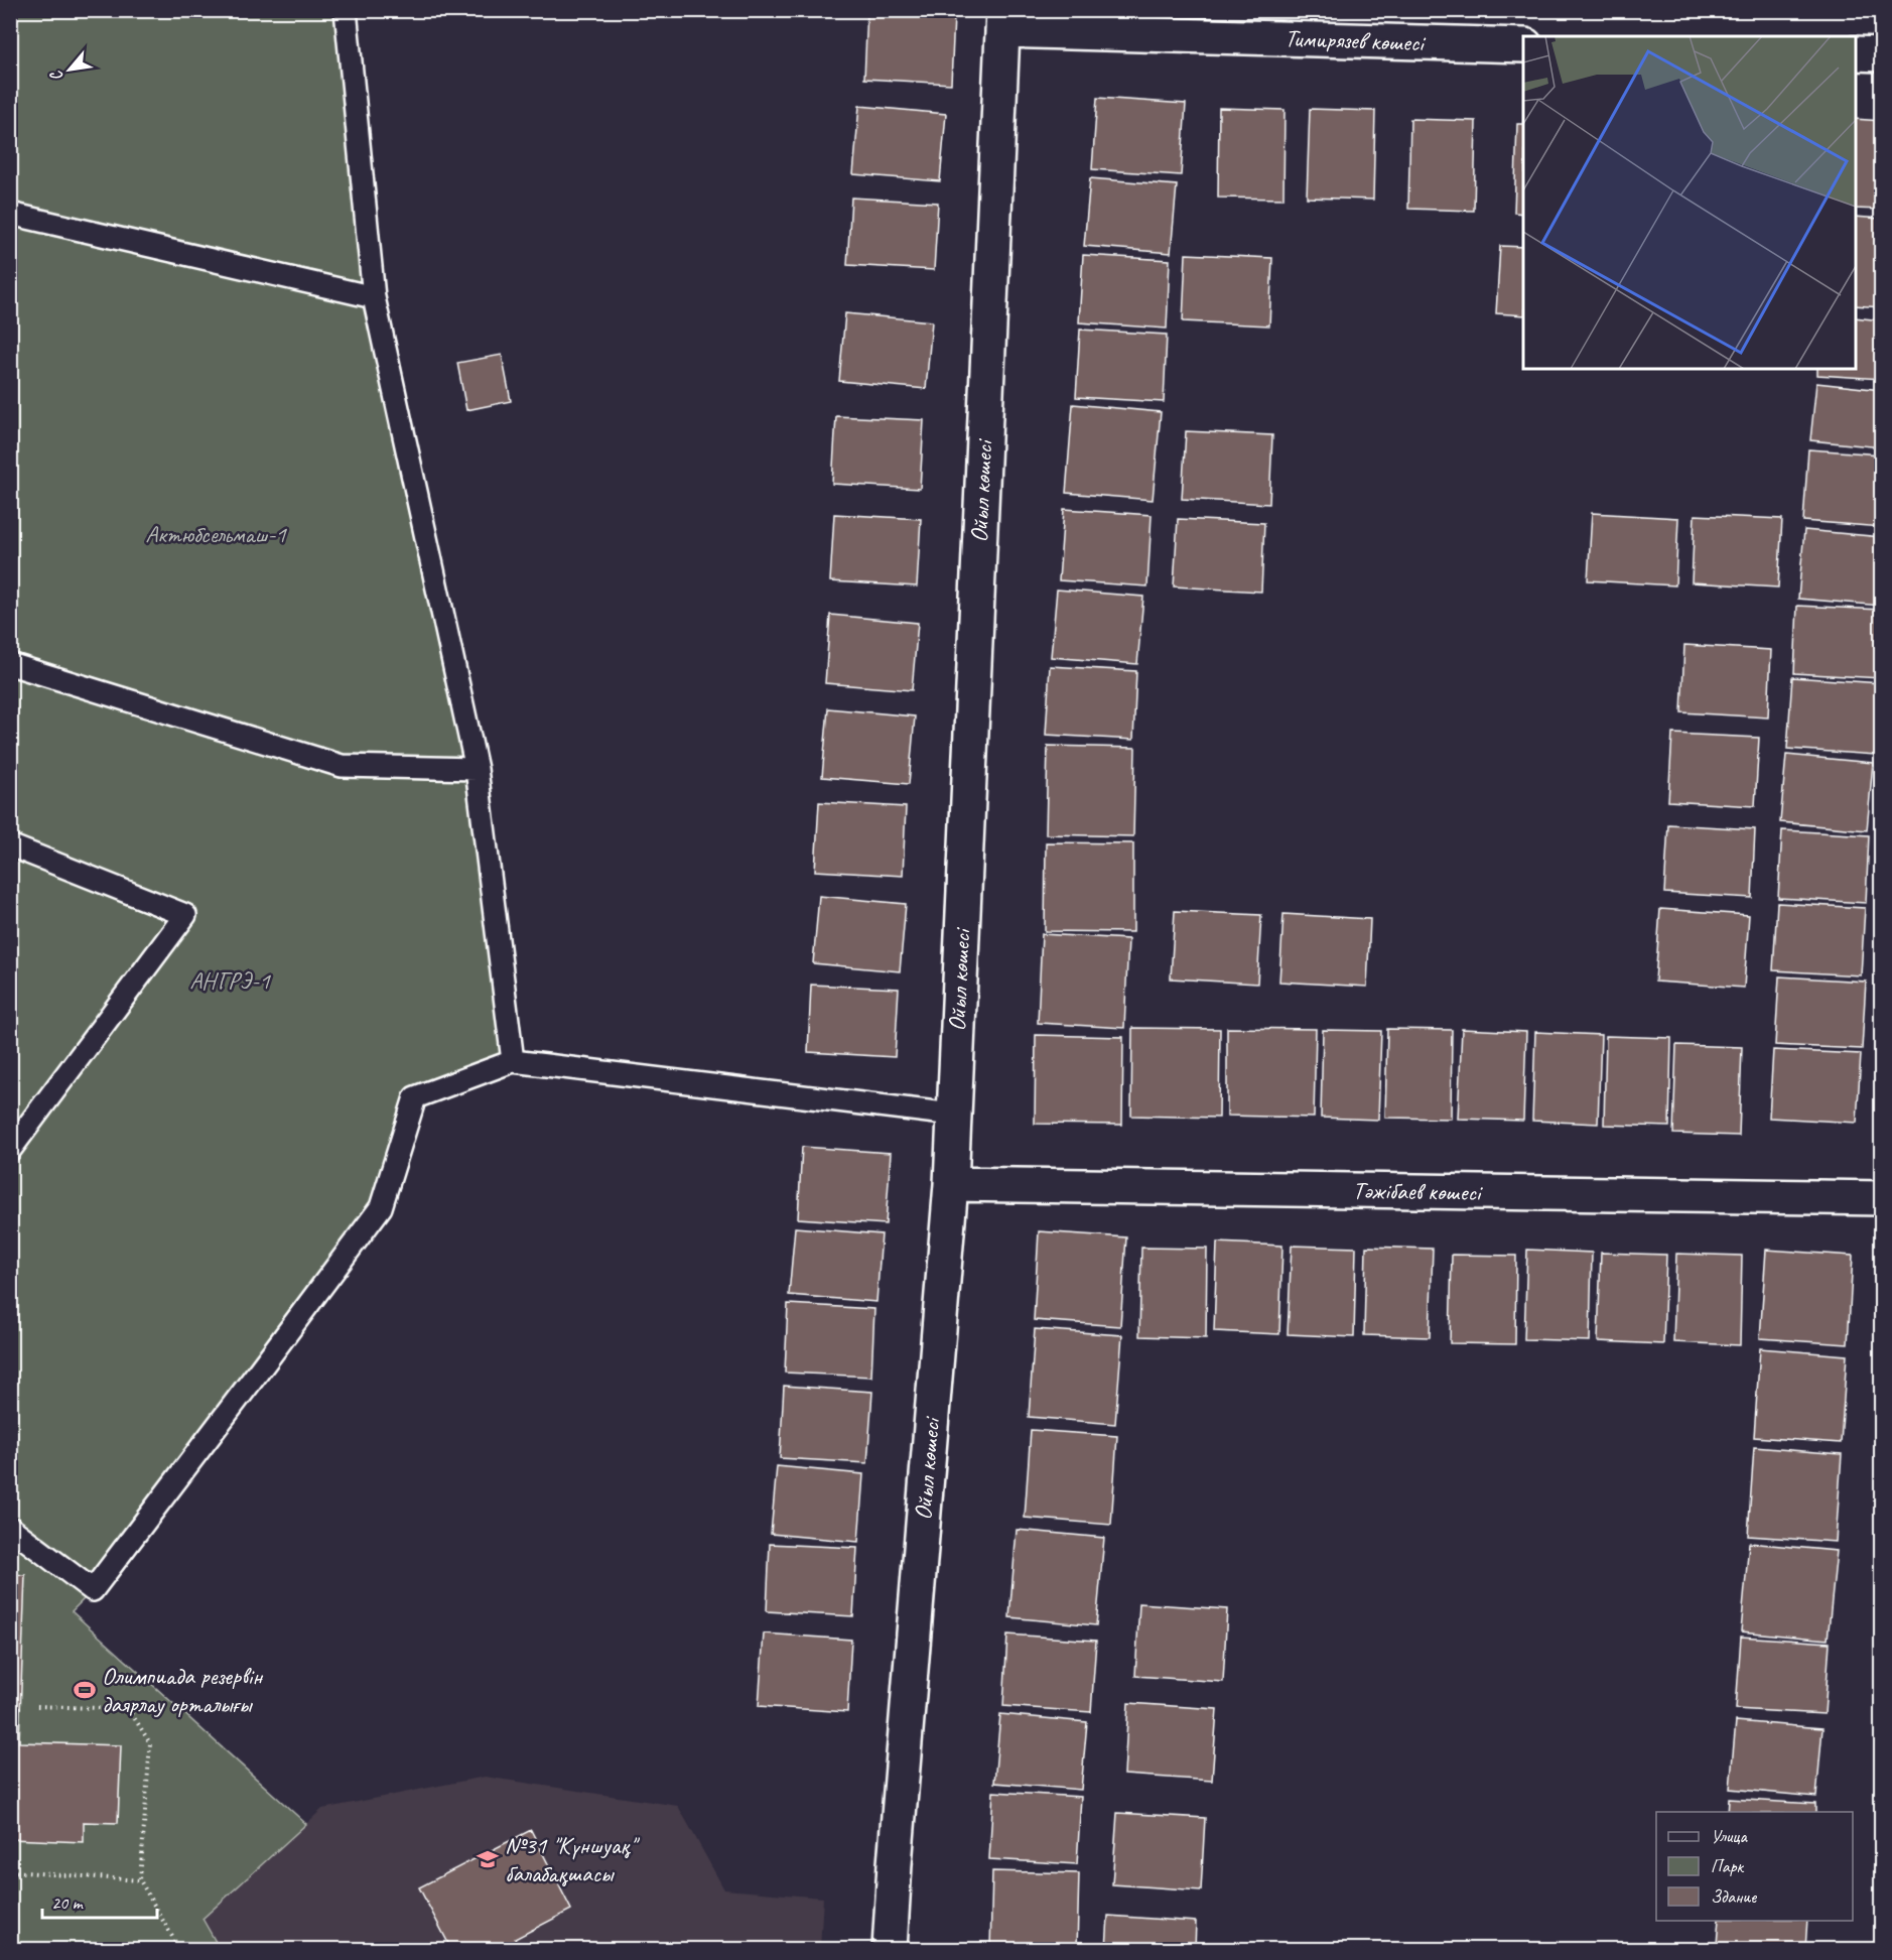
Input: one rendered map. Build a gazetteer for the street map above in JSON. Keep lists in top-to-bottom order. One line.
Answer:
{"streets":{"street":["Тимирязев көшесі","Ойыл көшесі","Тәжібаев көшесі"]},"crossings":[["Тимирязев көшесі","Ойыл көшесі"],["Ойыл көшесі","Тәжібаев көшесі"]],"parks":["Актюбсельмаш-1","АНГРЭ-1"],"places":{"sports":["Олимпиада резервін даярлау орталығы"],"school or university":["№31 \"Күншуақ\" балабақшасы"]},"legend":["Улица","Парк","Здание"],"scale_bar":"20 m","north":"bottom left"}
